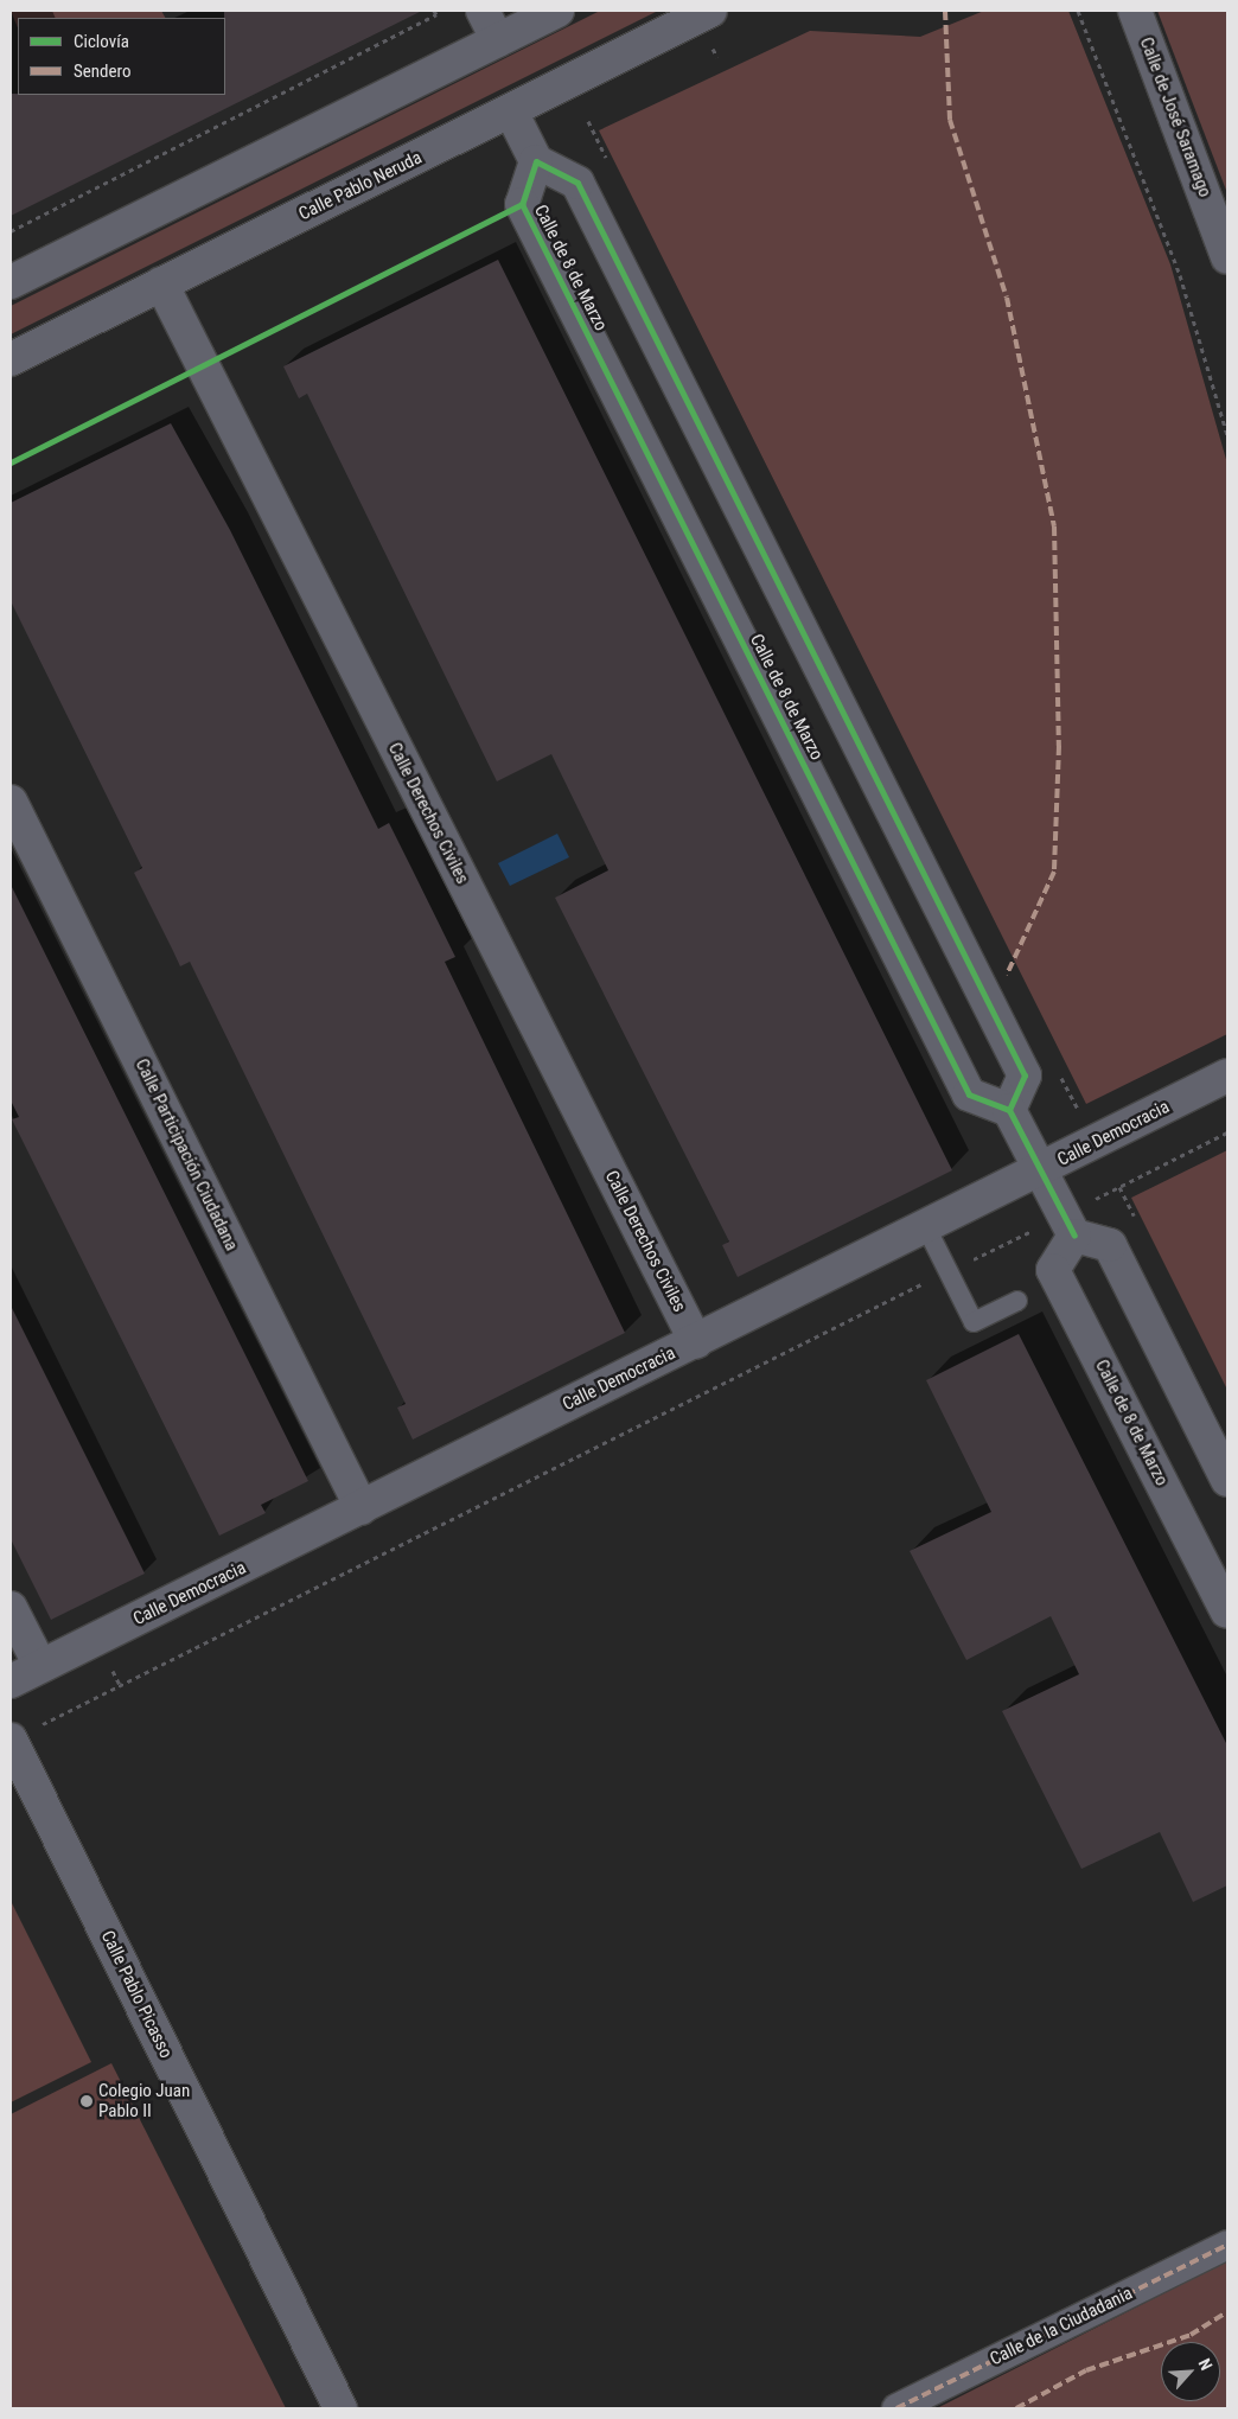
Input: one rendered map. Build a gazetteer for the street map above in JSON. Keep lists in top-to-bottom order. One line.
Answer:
{"streets":{"street":["Calle de José Saramago","Calle Pablo Neruda","Calle de 8 de Marzo","Calle Derechos Civiles","Calle Democracia","Calle Participación Ciudadana","Calle Pablo Picasso","Calle de la Ciudadania"]},"crossings":[["Calle Pablo Neruda","Calle Derechos Civiles"],["Calle Derechos Civiles","Calle Democracia"],["Calle Democracia","Calle Participación Ciudadana"]],"places":["Colegio Juan Pablo II"],"legend":["Ciclovía","Sendero"],"north":"top right"}
